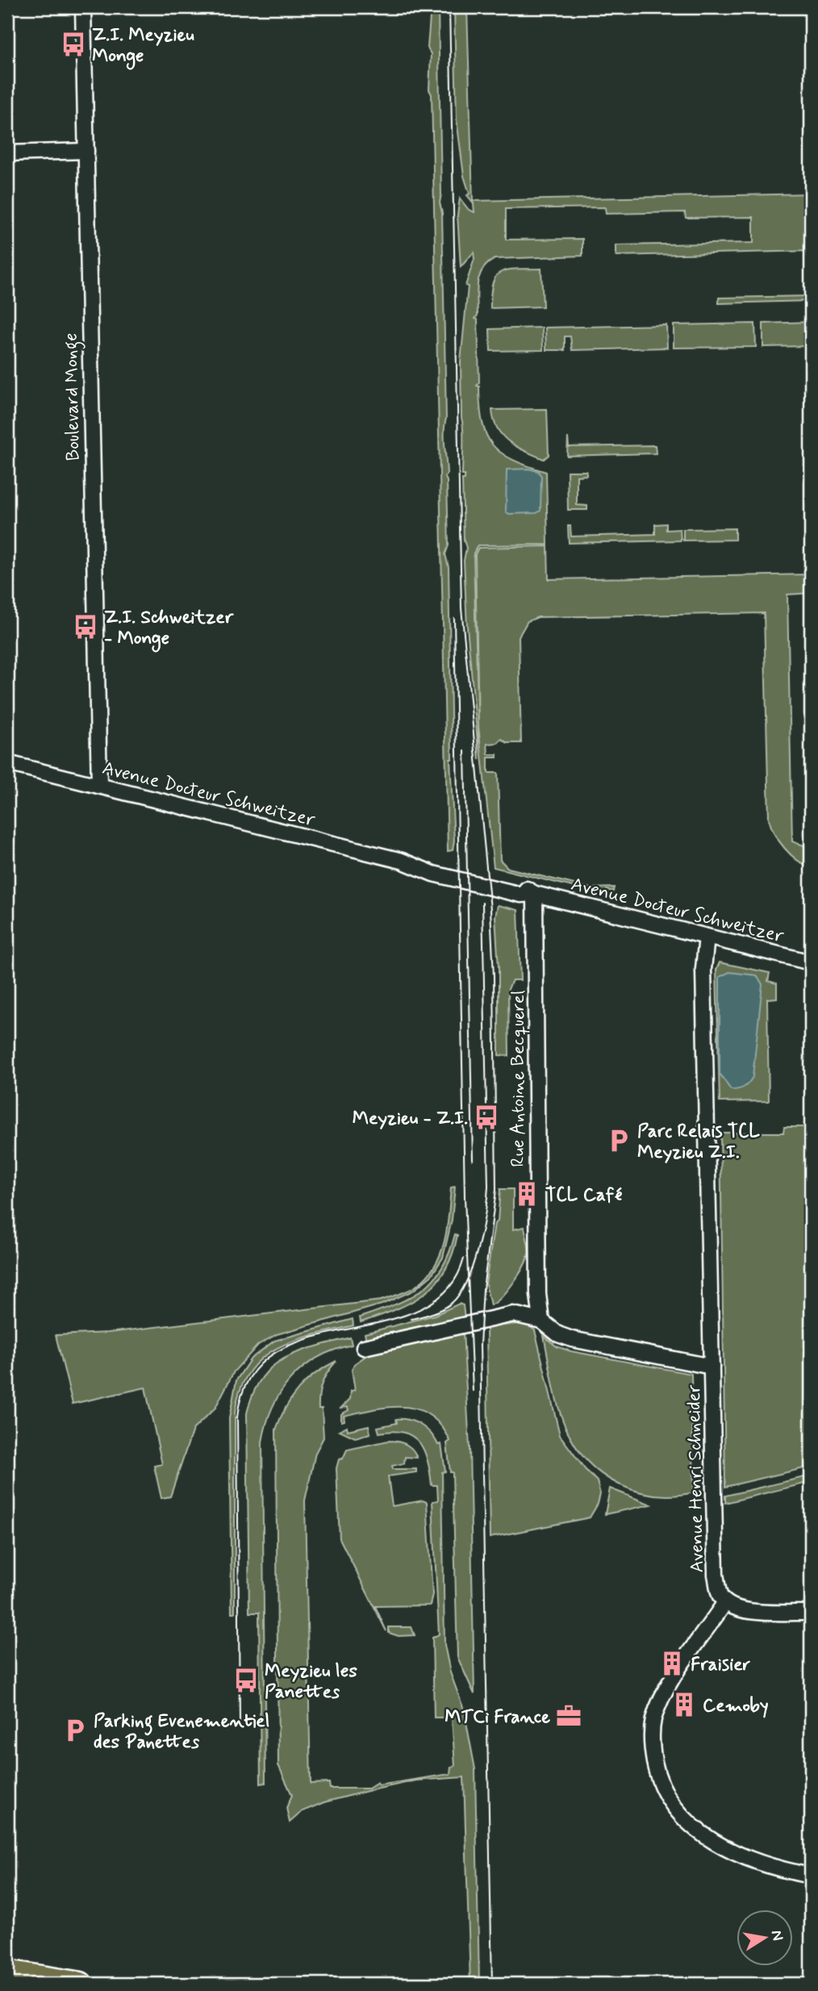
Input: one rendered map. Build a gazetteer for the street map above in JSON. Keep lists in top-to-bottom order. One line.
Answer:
{"streets":{"street":["Boulevard Monge","Avenue Docteur Schweitzer","Rue Antoine Becquerel","Avenue Henri Schneider"]},"crossings":[["Boulevard Monge","Avenue Docteur Schweitzer"],["Avenue Docteur Schweitzer","Rue Antoine Becquerel"],["Avenue Docteur Schweitzer","Avenue Henri Schneider"]],"places":{"bus stop":["Z.I. Meyzieu Monge","Z.I. Schweitzer - Monge","Meyzieu - Z.I.","Meyzieu les Panettes"],"parking":["Parc Relais TCL Meyzieu Z.I.","Parking Evenementiel des Panettes"],"building":["TCL Café","Fraisier","Cemoby"],"office":["MTCi France"]},"north":"right"}
